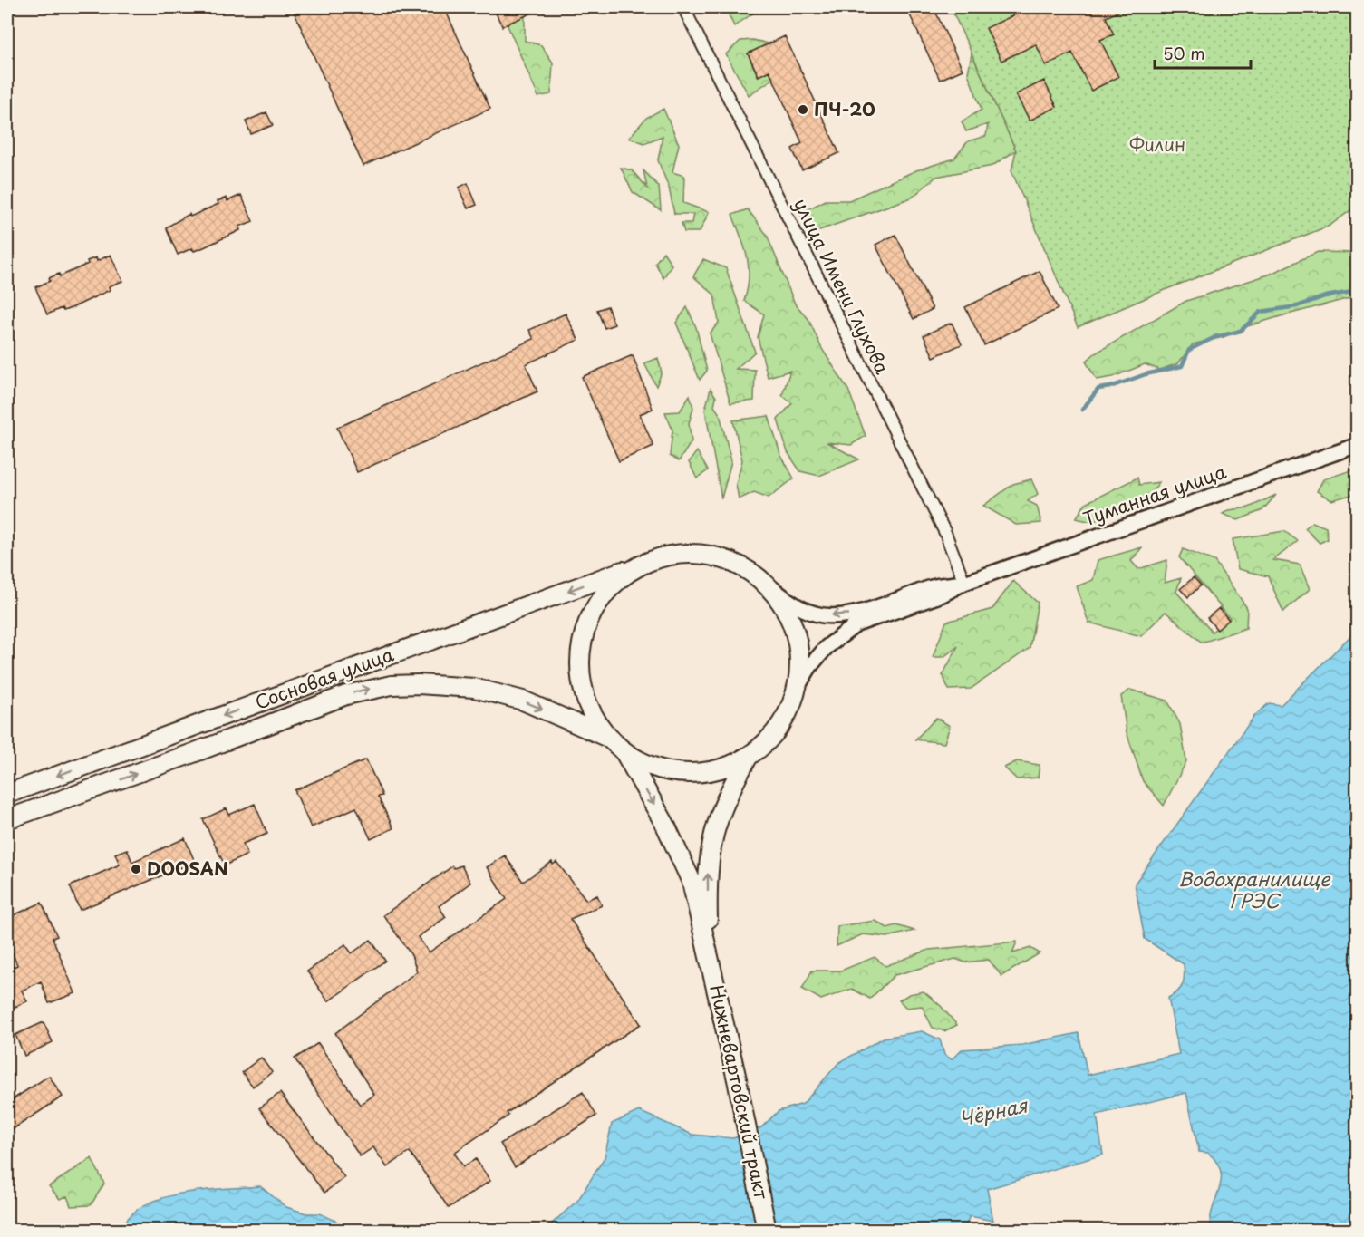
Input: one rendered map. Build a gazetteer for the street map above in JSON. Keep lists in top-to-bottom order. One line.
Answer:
{"streets":{"main road":["Сосновая улица","Нижневартовский тракт"],"street":["улица Имени Глухова","Туманная улица"]},"crossings":[["улица Имени Глухова","Туманная улица"]],"water":["Водохранилище ГРЭС","Чёрная"],"parks":["Филин"],"places":["ПЧ-20","DOOSAN"],"scale_bar":"50 m"}
